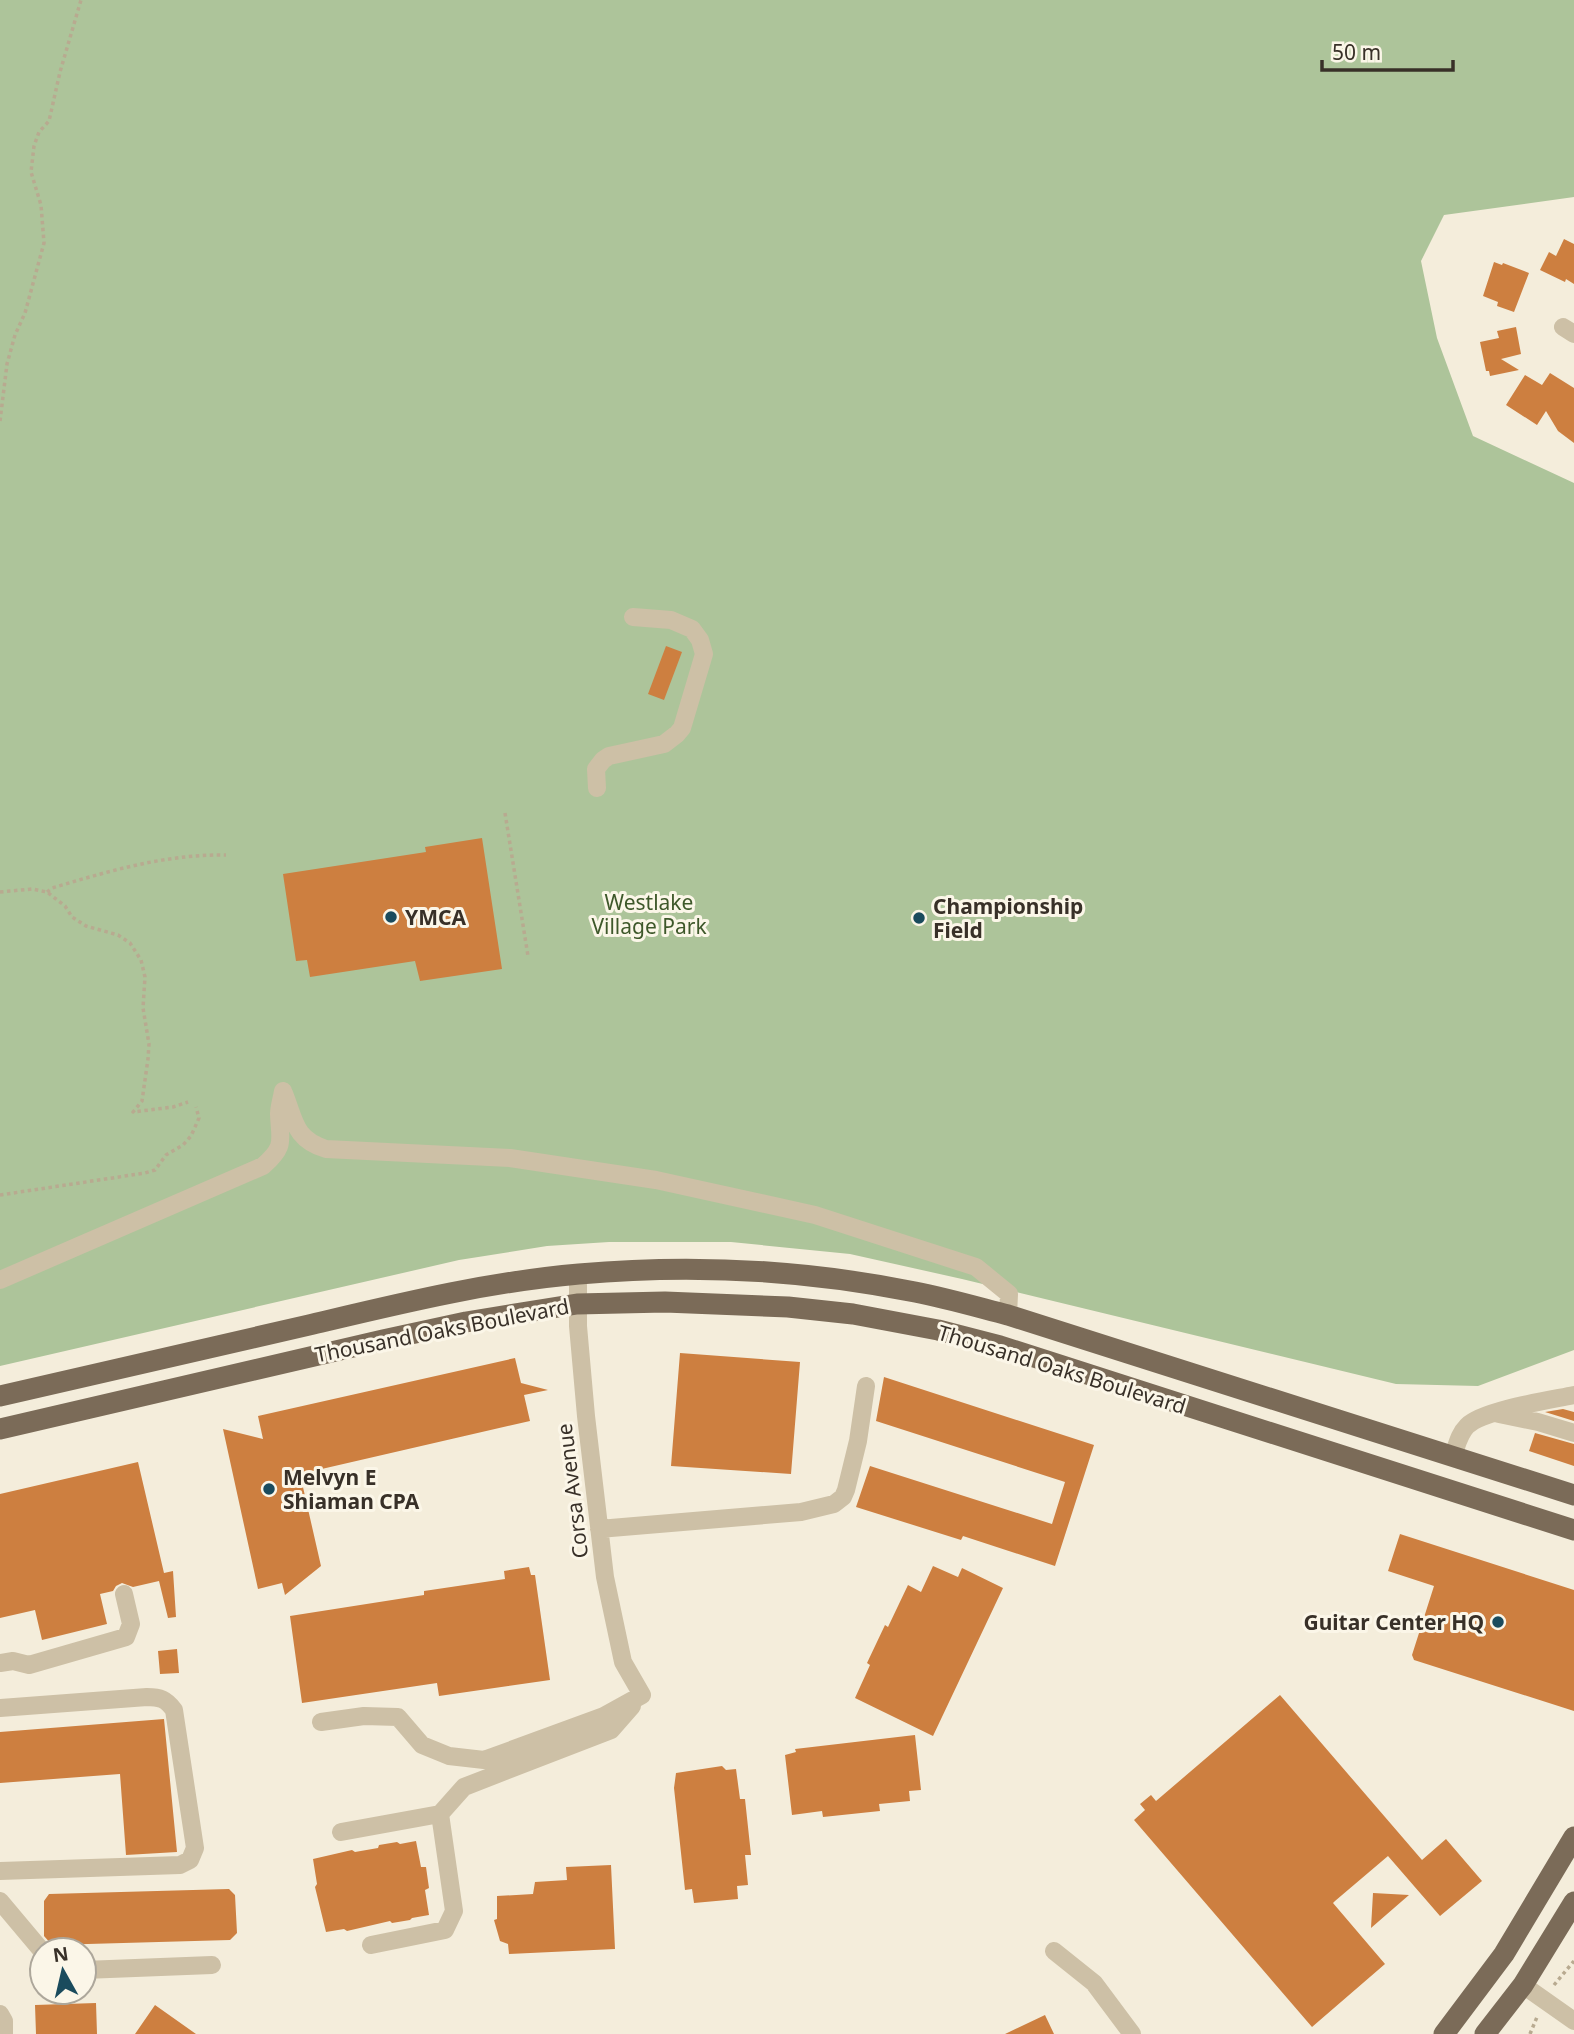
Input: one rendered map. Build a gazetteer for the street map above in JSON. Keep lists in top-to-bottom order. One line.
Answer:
{"streets":{"main road":["Thousand Oaks Boulevard"],"street":["Corsa Avenue"]},"crossings":[["Thousand Oaks Boulevard","Corsa Avenue"]],"parks":["Westlake Village Park"],"places":["YMCA","Championship Field","Melvyn E Shiaman CPA","Guitar Center HQ"],"scale_bar":"50 m","north":"top"}
